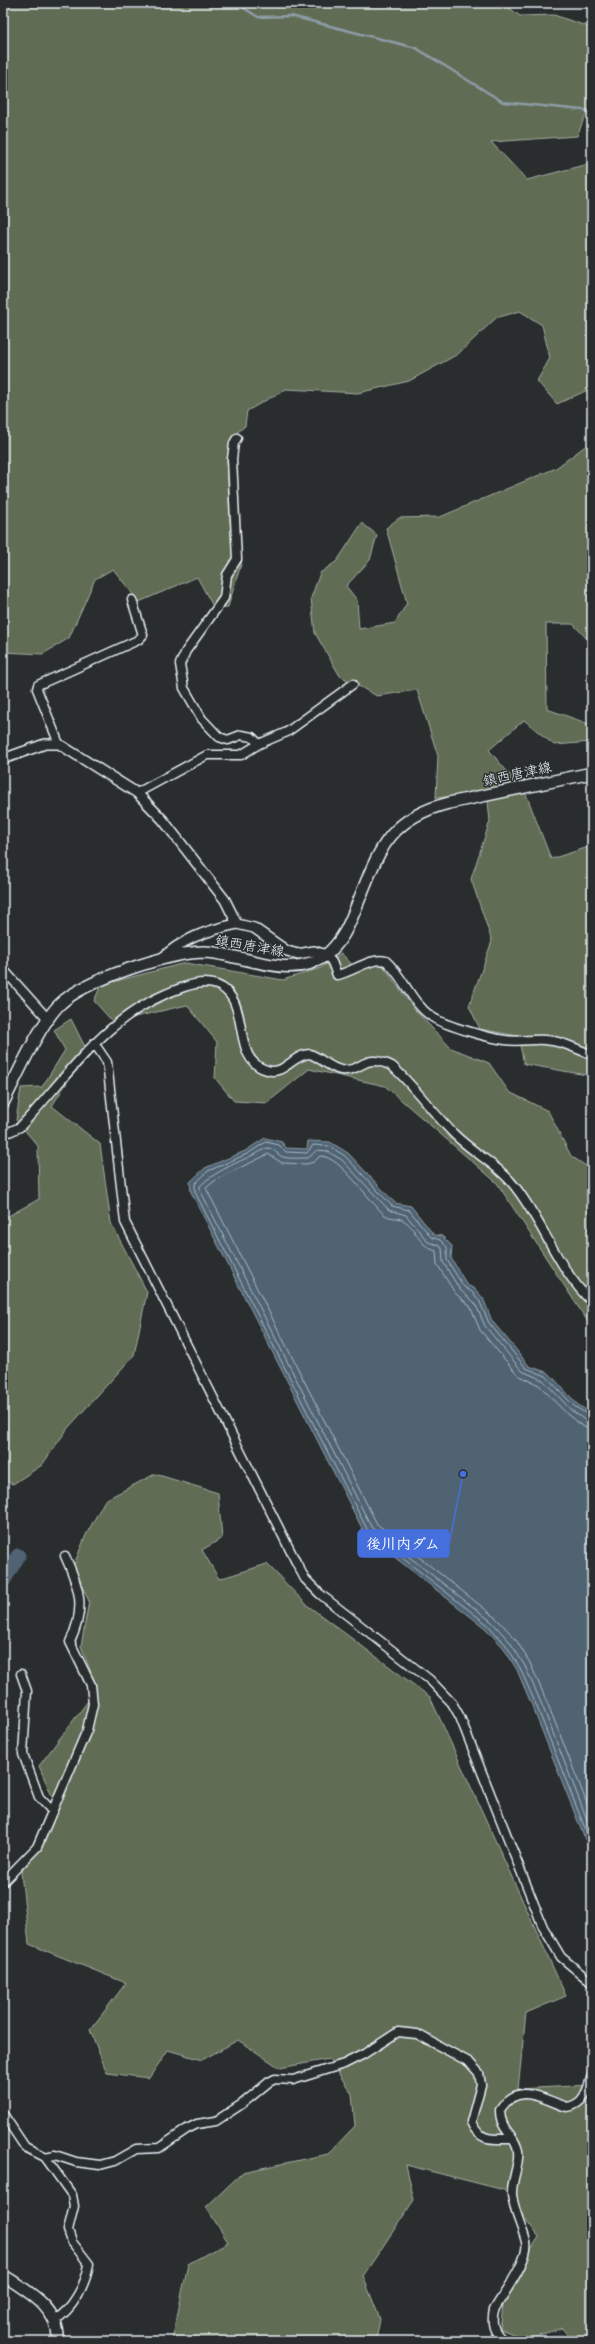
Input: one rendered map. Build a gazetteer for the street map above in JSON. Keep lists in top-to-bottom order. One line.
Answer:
{"streets":{"main road":["鎮西唐津線"]},"places":["後川内ダム"]}
